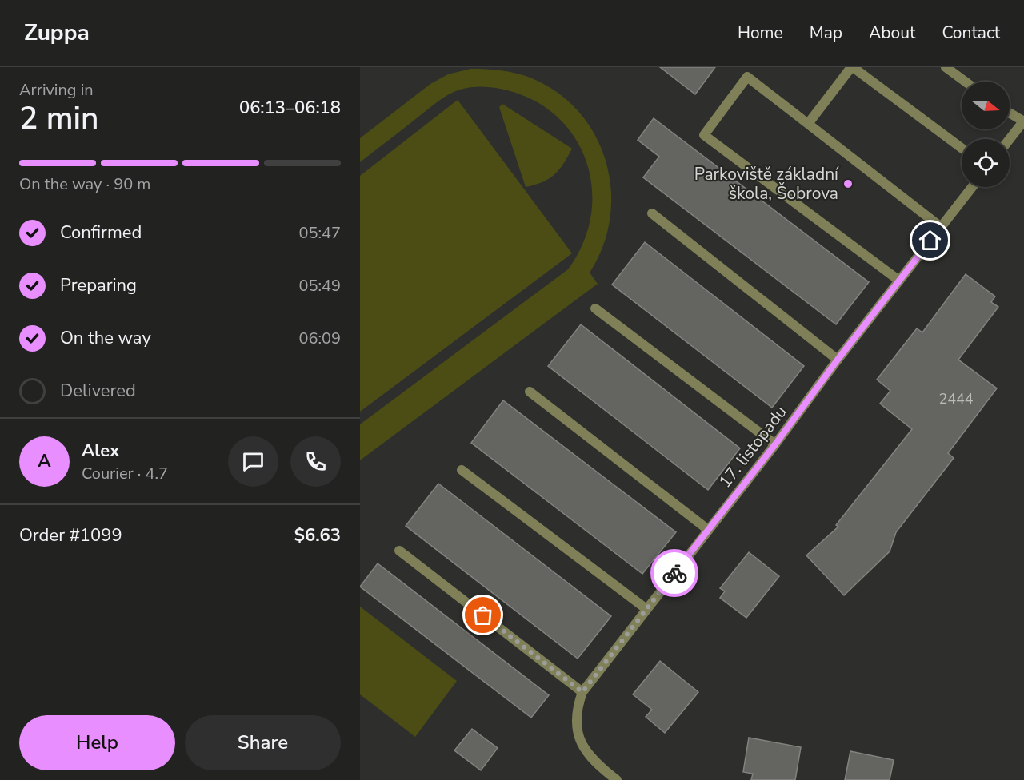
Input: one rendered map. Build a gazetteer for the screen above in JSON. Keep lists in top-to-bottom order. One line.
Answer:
{"streets":{"street":["17. listopadu"]},"places":["Parkoviště základní škola, Šobrova"],"house_numbers":["2444"],"north":"right","page":{"header":"Zuppa","nav":["Home","Map","About","Contact"],"heading":["2 min","Arriving in","06:13–06:18"],"panel":["Alex","Courier · 4.7","Order #1099","$6.63"],"bar":"On the way · 90 m","list":[["Confirmed","05:47"],["Preparing","05:49"],["On the way","06:09"],"Delivered"],"round":"A","buttons":["Help","Share"]}}
